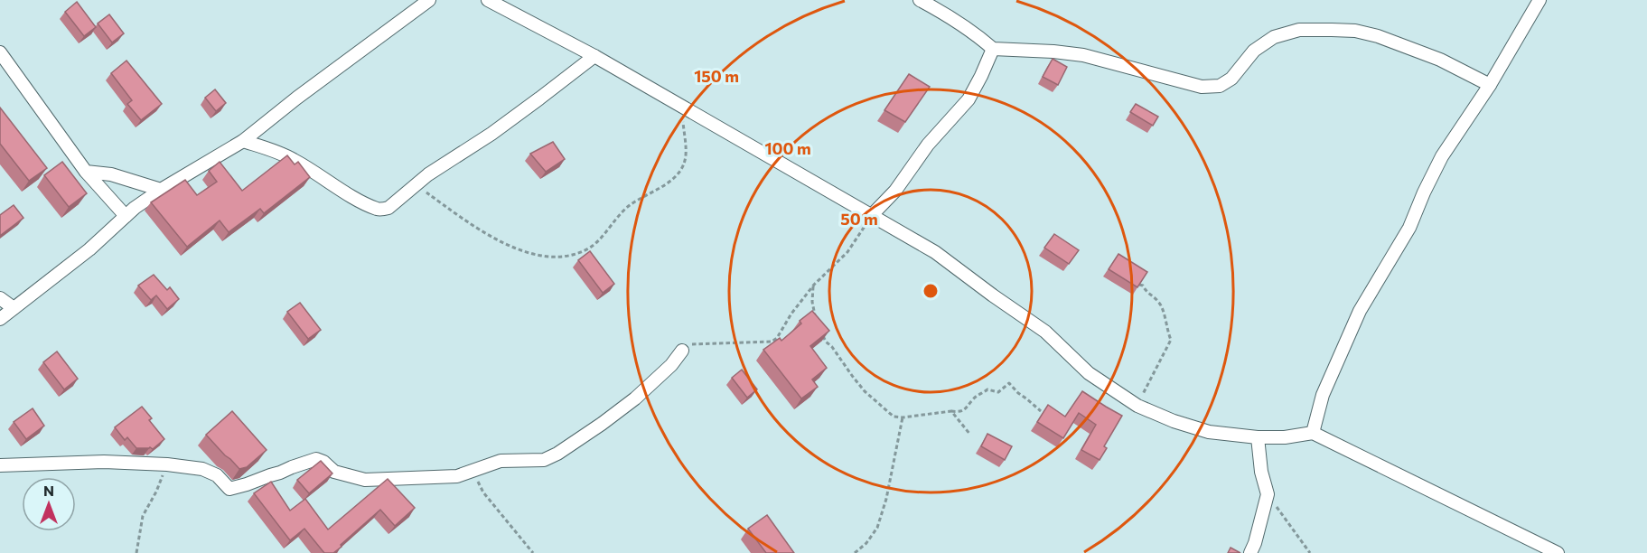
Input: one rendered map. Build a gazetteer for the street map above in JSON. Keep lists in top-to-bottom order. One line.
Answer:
{"north":"top","rings":["150 m","100 m","50 m"]}
